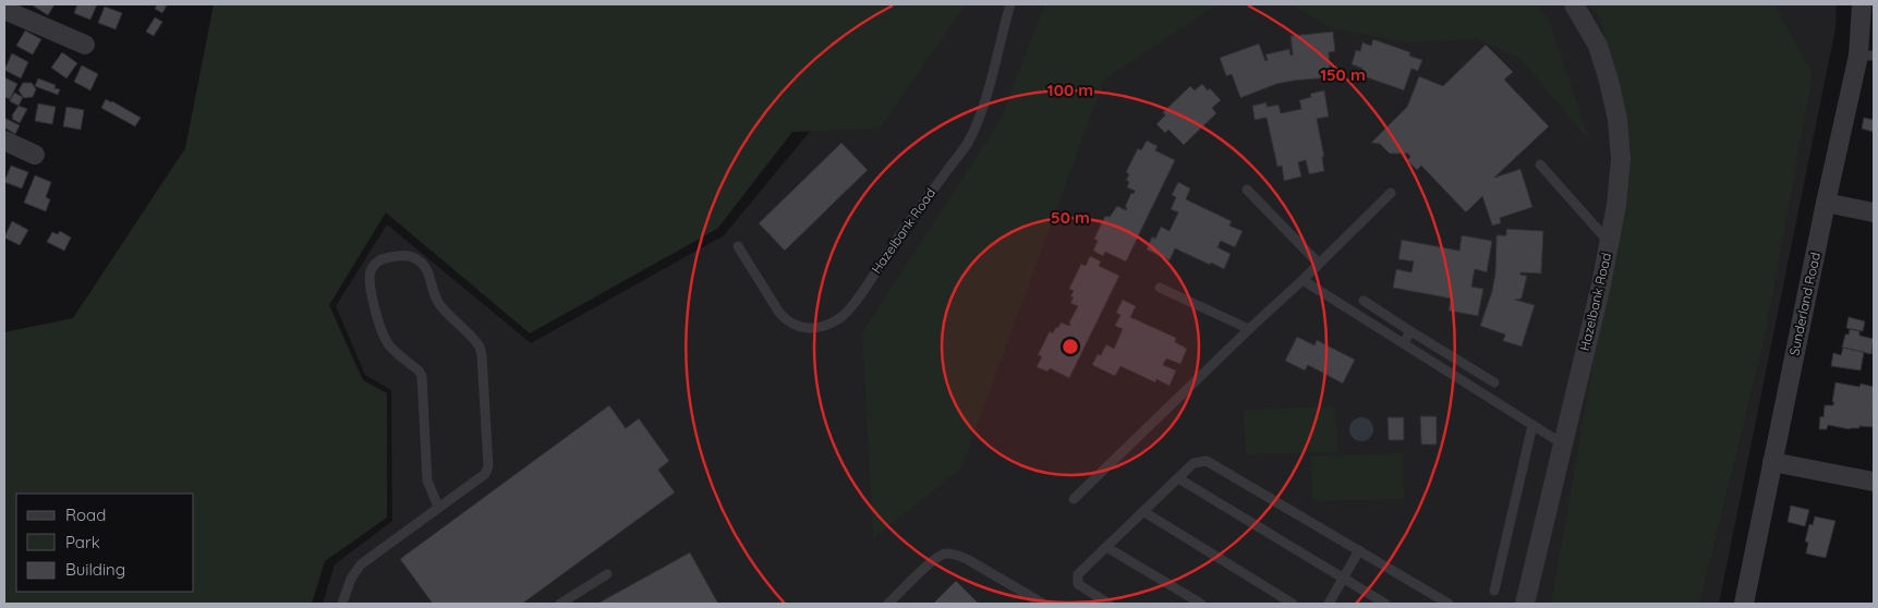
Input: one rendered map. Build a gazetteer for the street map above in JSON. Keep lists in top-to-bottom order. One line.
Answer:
{"streets":{"street":["Hazelbank Road","Sunderland Road"]},"legend":["Road","Park","Building"],"rings":["150 m","100 m","50 m"]}
